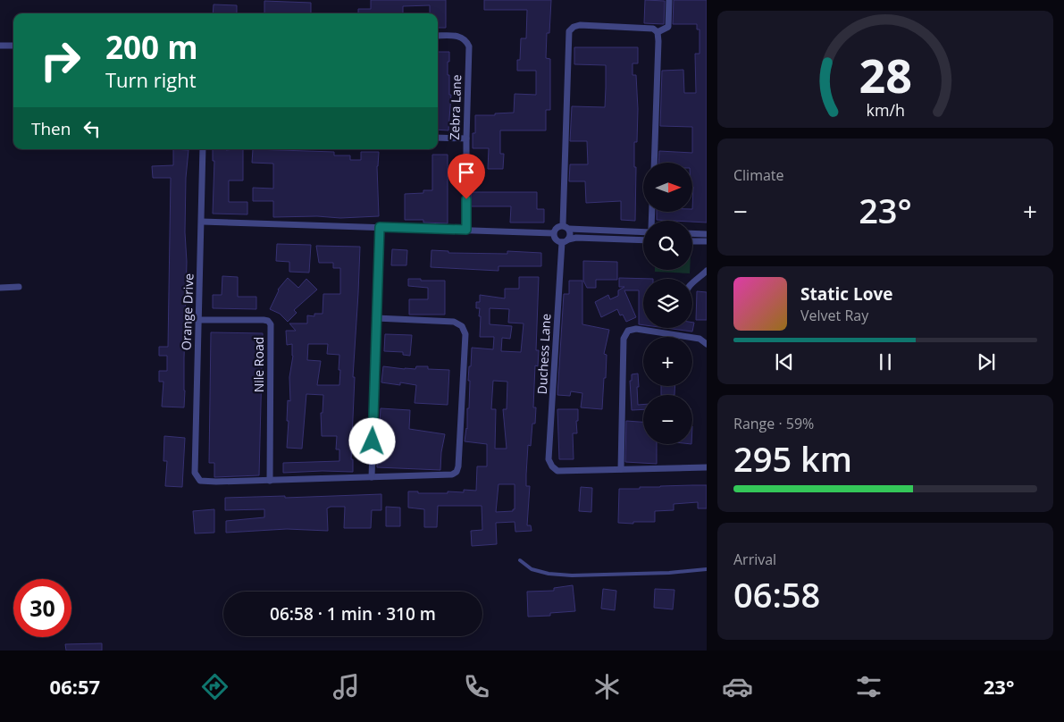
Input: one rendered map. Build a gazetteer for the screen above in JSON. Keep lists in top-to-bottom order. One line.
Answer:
{"streets":{"street":["Zebra Lane","Orange Drive","Duchess Lane","Nile Road"]},"crossings":[["Orange Drive","Nile Road"]],"north":"right","page":{"turn":["200 m","Turn right"],"then":"Then","tile":["Climate",["Range · 59%","295 km"],["Arrival","06:58"]],"map_buttons":["+","−"],"heat":["−","23°","+"],"song":["Static Love","Velvet Ray"],"limit":"30","trip":"06:58 · 1 min · 310 m","tabs":["06:57","23°"],"gauge":["28","km/h"]}}
